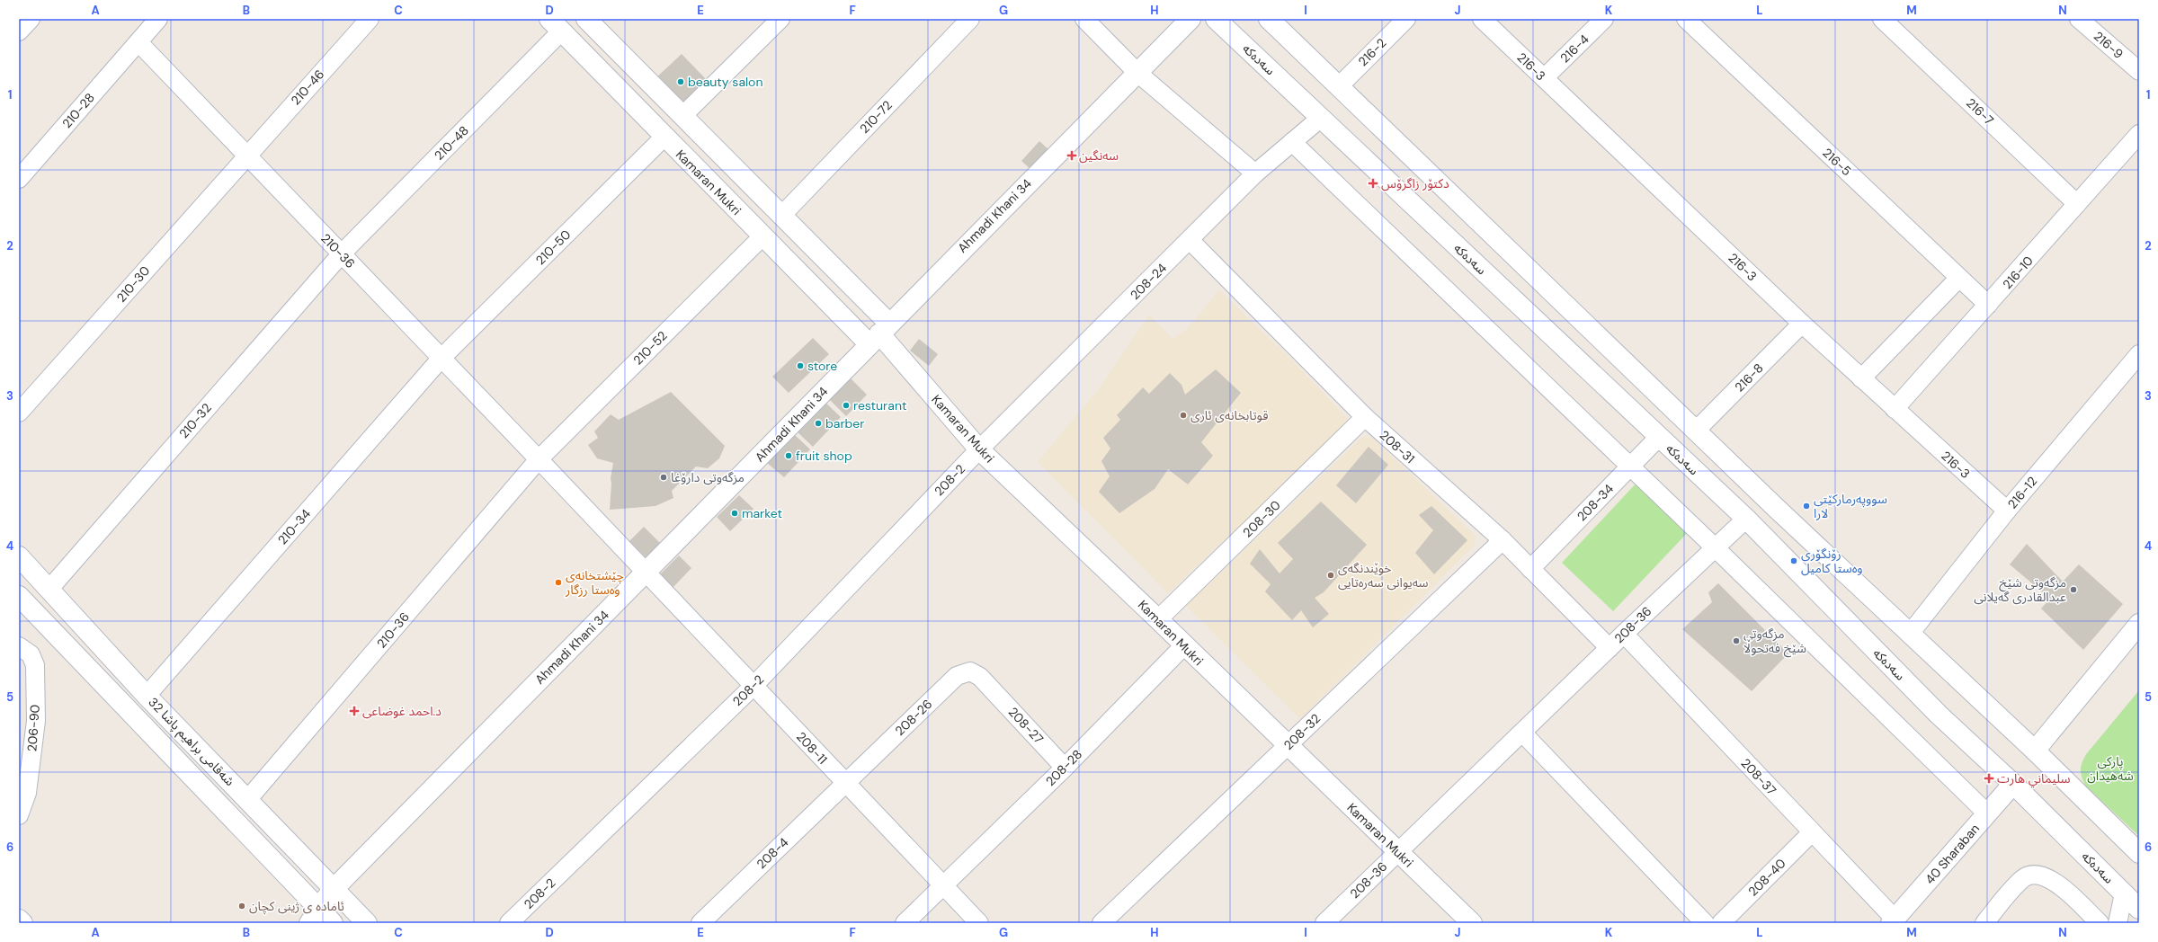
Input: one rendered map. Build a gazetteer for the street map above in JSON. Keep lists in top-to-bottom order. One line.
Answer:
{"streets":{"main road":["سەدەکە","Kamaran Mukri","Ahmadi Khani 34","شەقامی براهیم پاشا 32","40 Sharaban"],"street":["216-9","216-4","216-2","216-3","210-46","210-28","216-7","210-72","210-48","216-5","210-50","210-36","216-10","208-24","210-30","210-52","216-8","210-32","208-31","208-2","216-12","208-34","208-30","210-34","208-36","208-26","208-27","206-90","208-32","208-11","208-28","208-37","208-4","208-40"]},"crossings":[["216-4","216-3"],["سەدەکە","208-24"],["سەدەکە","208-34"],["سەدەکە","208-36"],["سەدەکە","40 Sharaban"],["216-3","216-10"],["216-3","216-8"],["216-3","216-12"],["210-46","210-36"],["210-46","210-30"],["210-28","210-36"],["216-7","216-10"],["210-72","Kamaran Mukri"],["210-48","Kamaran Mukri"],["210-48","210-36"],["210-48","210-32"],["216-5","216-10"],["Kamaran Mukri","Ahmadi Khani 34"],["Kamaran Mukri","210-50"],["Kamaran Mukri","208-24"],["Kamaran Mukri","210-52"],["Kamaran Mukri","208-2"],["Kamaran Mukri","208-30"],["Kamaran Mukri","208-36"],["Kamaran Mukri","208-32"],["Kamaran Mukri","208-28"],["Ahmadi Khani 34","210-36"],["Ahmadi Khani 34","شەقامی براهیم پاشا 32"],["Ahmadi Khani 34","208-11"],["210-50","210-36"],["210-50","210-34"],["210-36","210-30"],["210-36","210-52"],["210-36","210-32"],["210-36","210-34"],["210-36","شەقامی براهیم پاشا 32"],["210-36","208-11"],["208-24","208-31"],["208-24","208-2"],["210-32","شەقامی براهیم پاشا 32"],["208-31","208-34"],["208-31","208-30"],["208-31","208-36"],["208-31","208-32"],["208-2","208-11"],["210-34","شەقامی براهیم پاشا 32"],["208-36","208-37"],["208-26","208-27"],["208-26","208-11"],["208-26","208-4"],["208-27","208-28"],["208-11","208-28"],["208-11","208-4"],["208-37","40 Sharaban"],["208-37","208-40"]],"parks":["پارکی شەهیدان"],"places":{"other":["beauty salon","store","resturant","قوتابخانەی ئاری","barber","fruit shop","مزگەوتی دارۆغا","سووپەرمارکێتی لارا","market","رۆنگۆری وەستا کامیل","خوێندنگەی سەیوانی سەرەتایی","چێشتخانەی وەستا رزگار","مزگەوتی شێخ عبدالقادری گەیلانی","مزگەوتی شێخ فەتحوڵا","ئاماده ى ژينى كچان"],"health":["سەنگین","دکتۆر زاگرۆس","د.احمد غوضاعی","سليماني هارت"]},"grid":{"columns":["A","B","C","D","E","F","G","H","I","J","K","L","M","N"],"rows":["1","2","3","4","5","6"]}}
